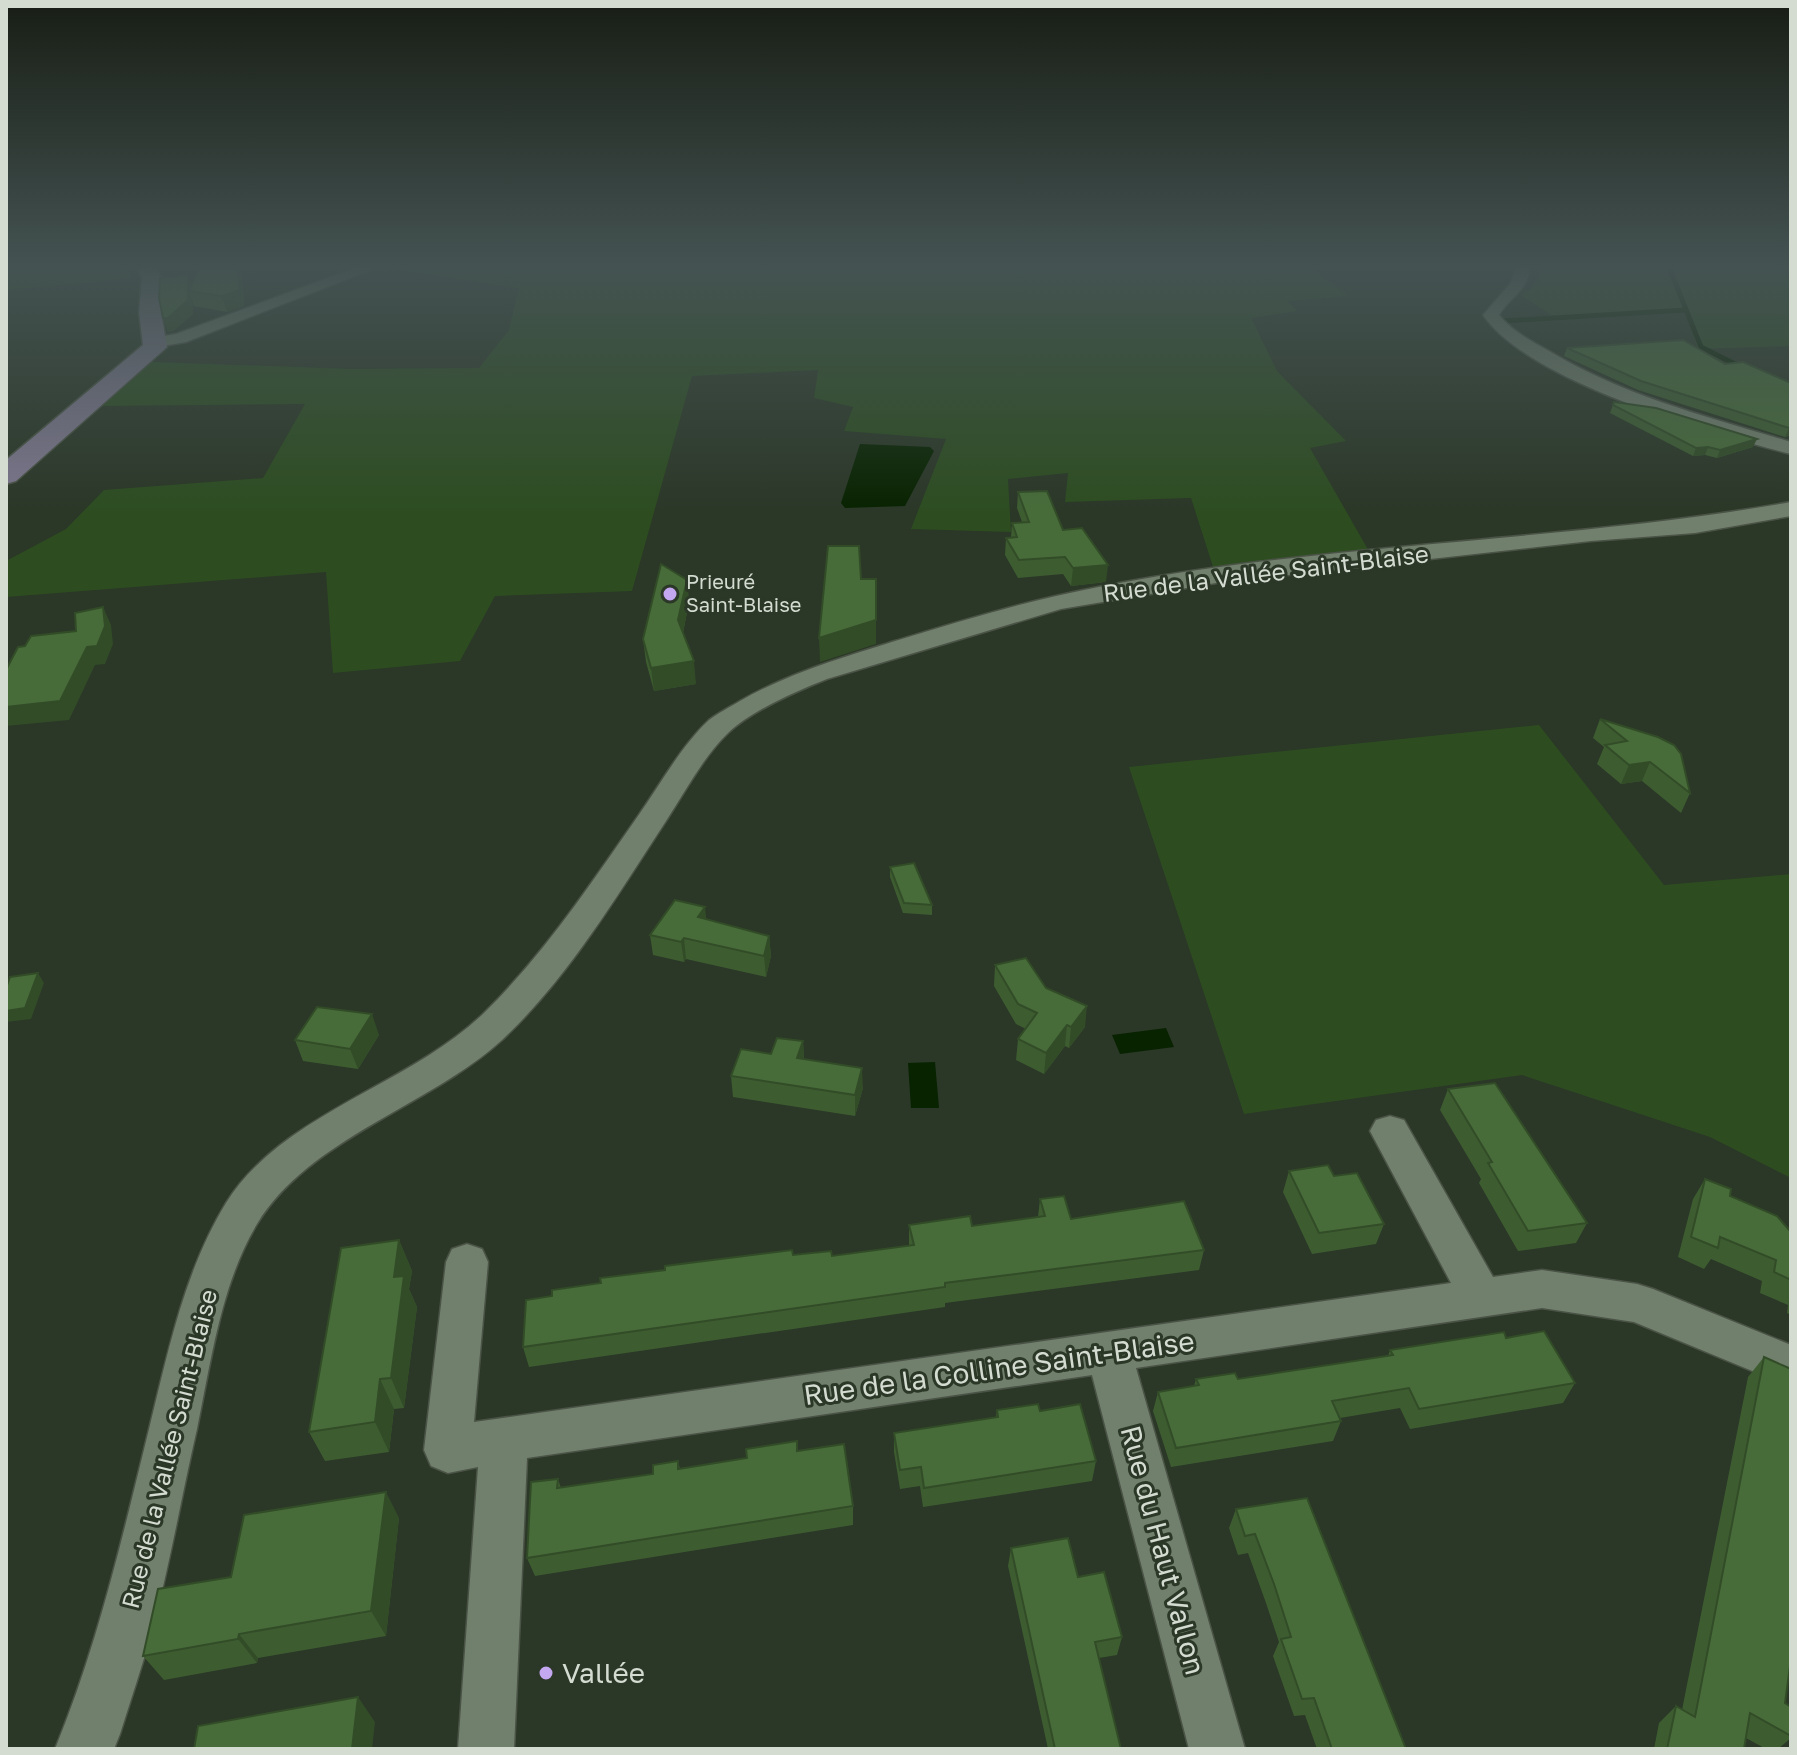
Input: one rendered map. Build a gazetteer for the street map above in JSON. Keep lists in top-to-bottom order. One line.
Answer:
{"streets":{"street":["Rue de la Vallée Saint-Blaise","Rue de la Colline Saint-Blaise","Rue du Haut Vallon"]},"crossings":[["Rue de la Colline Saint-Blaise","Rue du Haut Vallon"]],"places":["Prieuré Saint-Blaise","Vallée"]}
